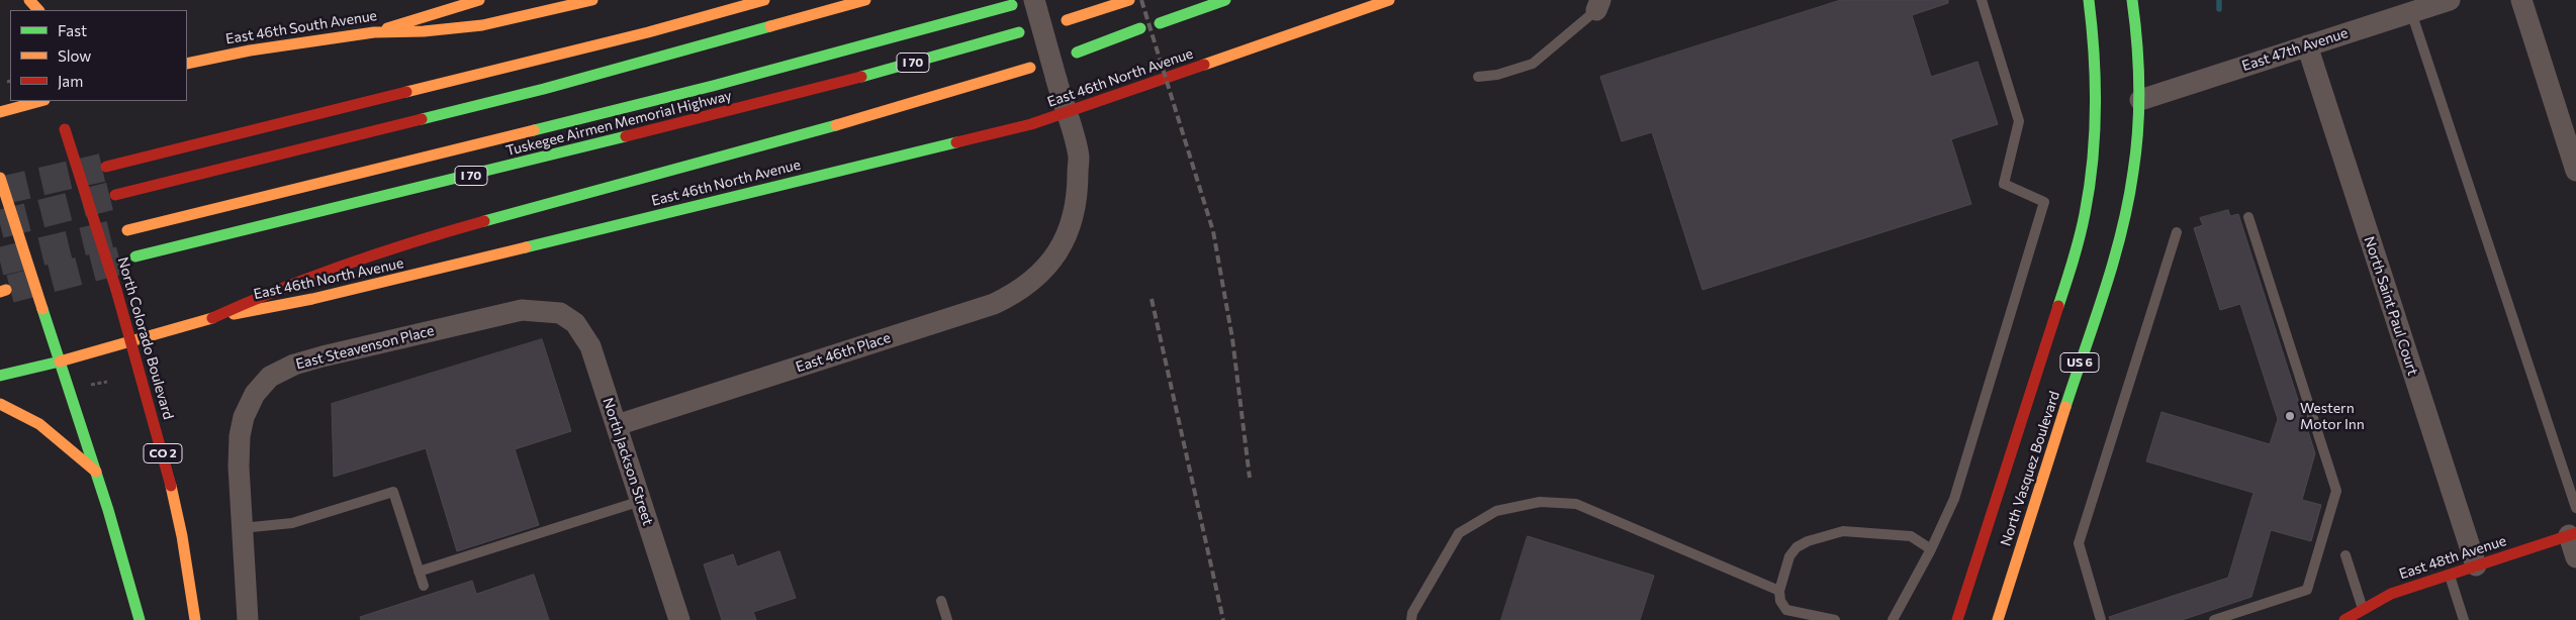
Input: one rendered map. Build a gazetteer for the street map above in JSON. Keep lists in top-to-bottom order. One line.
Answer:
{"streets":{"main road":["East 46th South Avenue","I 70","East 46th North Avenue","Tuskegee Airmen Memorial Highway","North Colorado Boulevard","US 6","CO 2","North Vasquez Boulevard","East 48th Avenue"],"street":["East 47th Avenue","North Saint Paul Court","East Steavenson Place","East 46th Place","North Jackson Street"]},"crossings":[["East 47th Avenue","North Saint Paul Court"],["East 47th Avenue","North Vasquez Boulevard"],["East 46th North Avenue","North Colorado Boulevard"],["East 46th North Avenue","East 46th Place"],["North Saint Paul Court","East 48th Avenue"],["East Steavenson Place","North Jackson Street"],["East 46th Place","North Jackson Street"]],"places":["Western Motor Inn"],"legend":["Fast","Slow","Jam"]}
